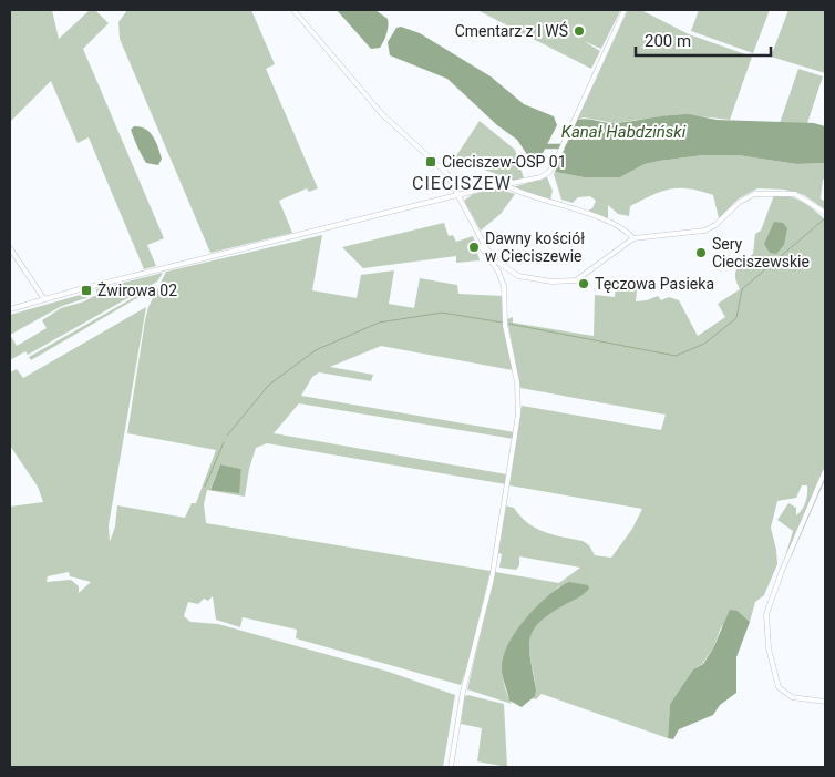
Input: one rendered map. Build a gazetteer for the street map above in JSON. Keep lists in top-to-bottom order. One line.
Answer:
{"districts":["CIECISZEW"],"water":["Kanał Habdziński"],"places":{"other":["Cmentarz z I WŚ","Dawny kościół w Cieciszewie","Sery Cieciszewskie","Tęczowa Pasieka"],"transit":["Cieciszew-OSP 01","Żwirowa 02"]},"scale_bar":"200 m"}
